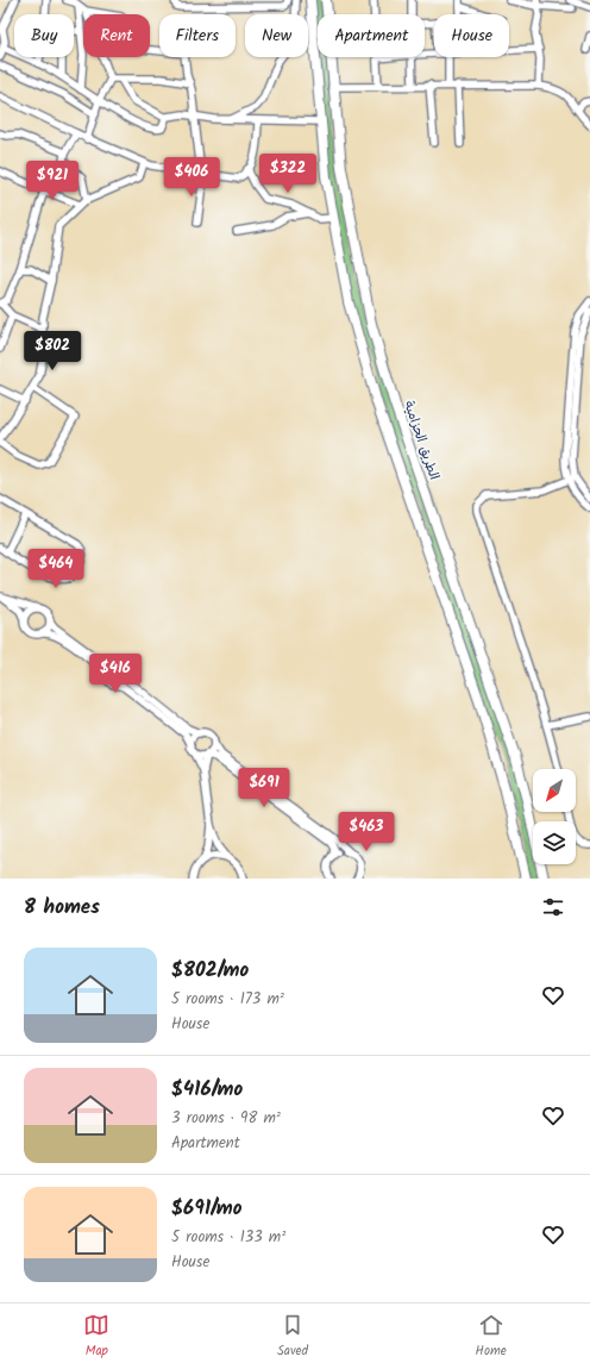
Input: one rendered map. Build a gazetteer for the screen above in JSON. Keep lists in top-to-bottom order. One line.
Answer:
{"streets":{"highway":["الطريق الحزامية"]},"north":"bottom left","page":{"chip":["Buy","Rent","Filters","New","Apartment","House"],"price":["$322","$406","$921","$802","$464","$416","$691","$463"],"heading":"8 homes","list":[{"name":"$802/mo","note":"5 rooms · 173 m² · House"},{"name":"$416/mo","note":"3 rooms · 98 m² · Apartment"},{"name":"$691/mo","note":"5 rooms · 133 m² · House"}],"tabs":["Map","Saved","Home"]}}
